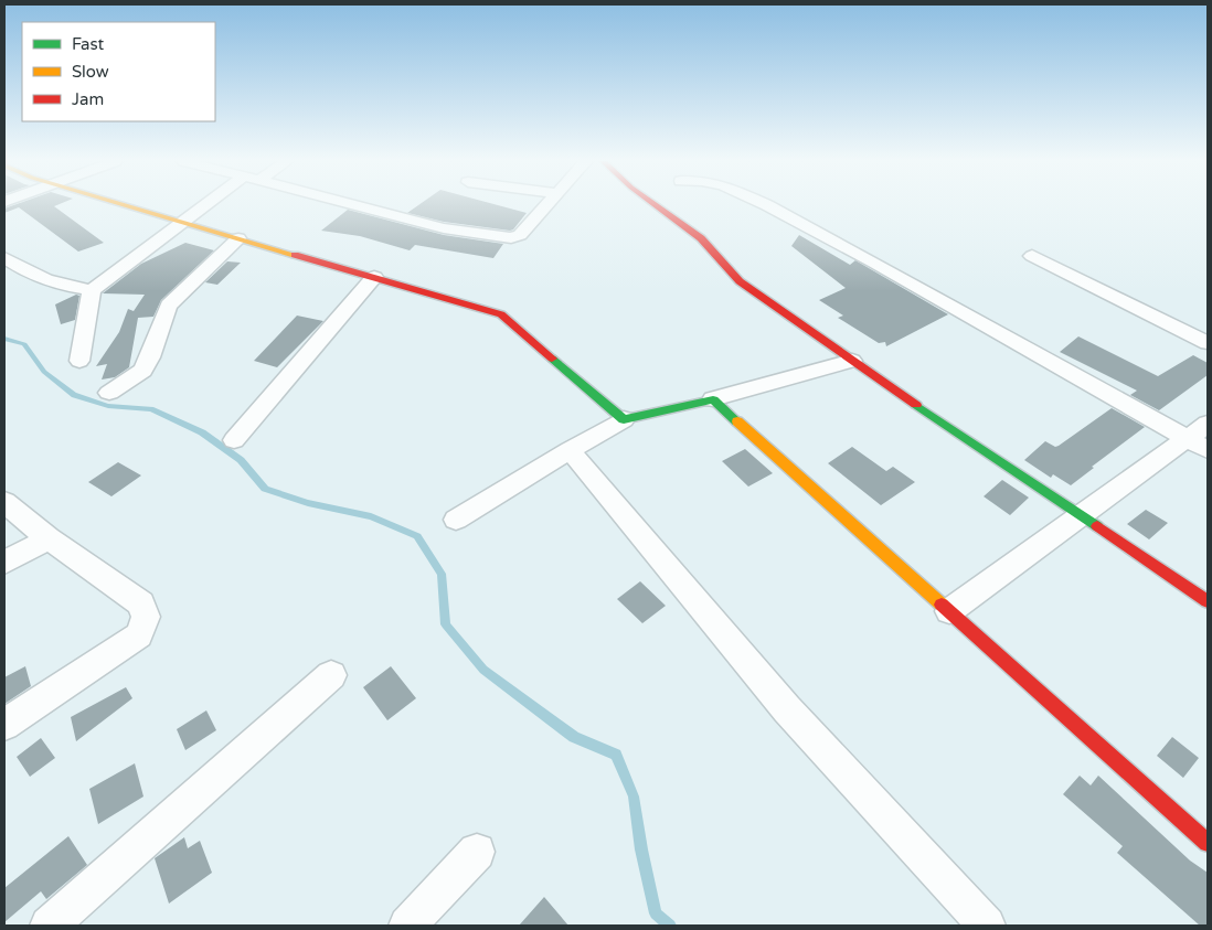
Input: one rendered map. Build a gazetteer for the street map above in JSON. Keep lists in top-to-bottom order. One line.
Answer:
{"legend":["Fast","Slow","Jam"]}
